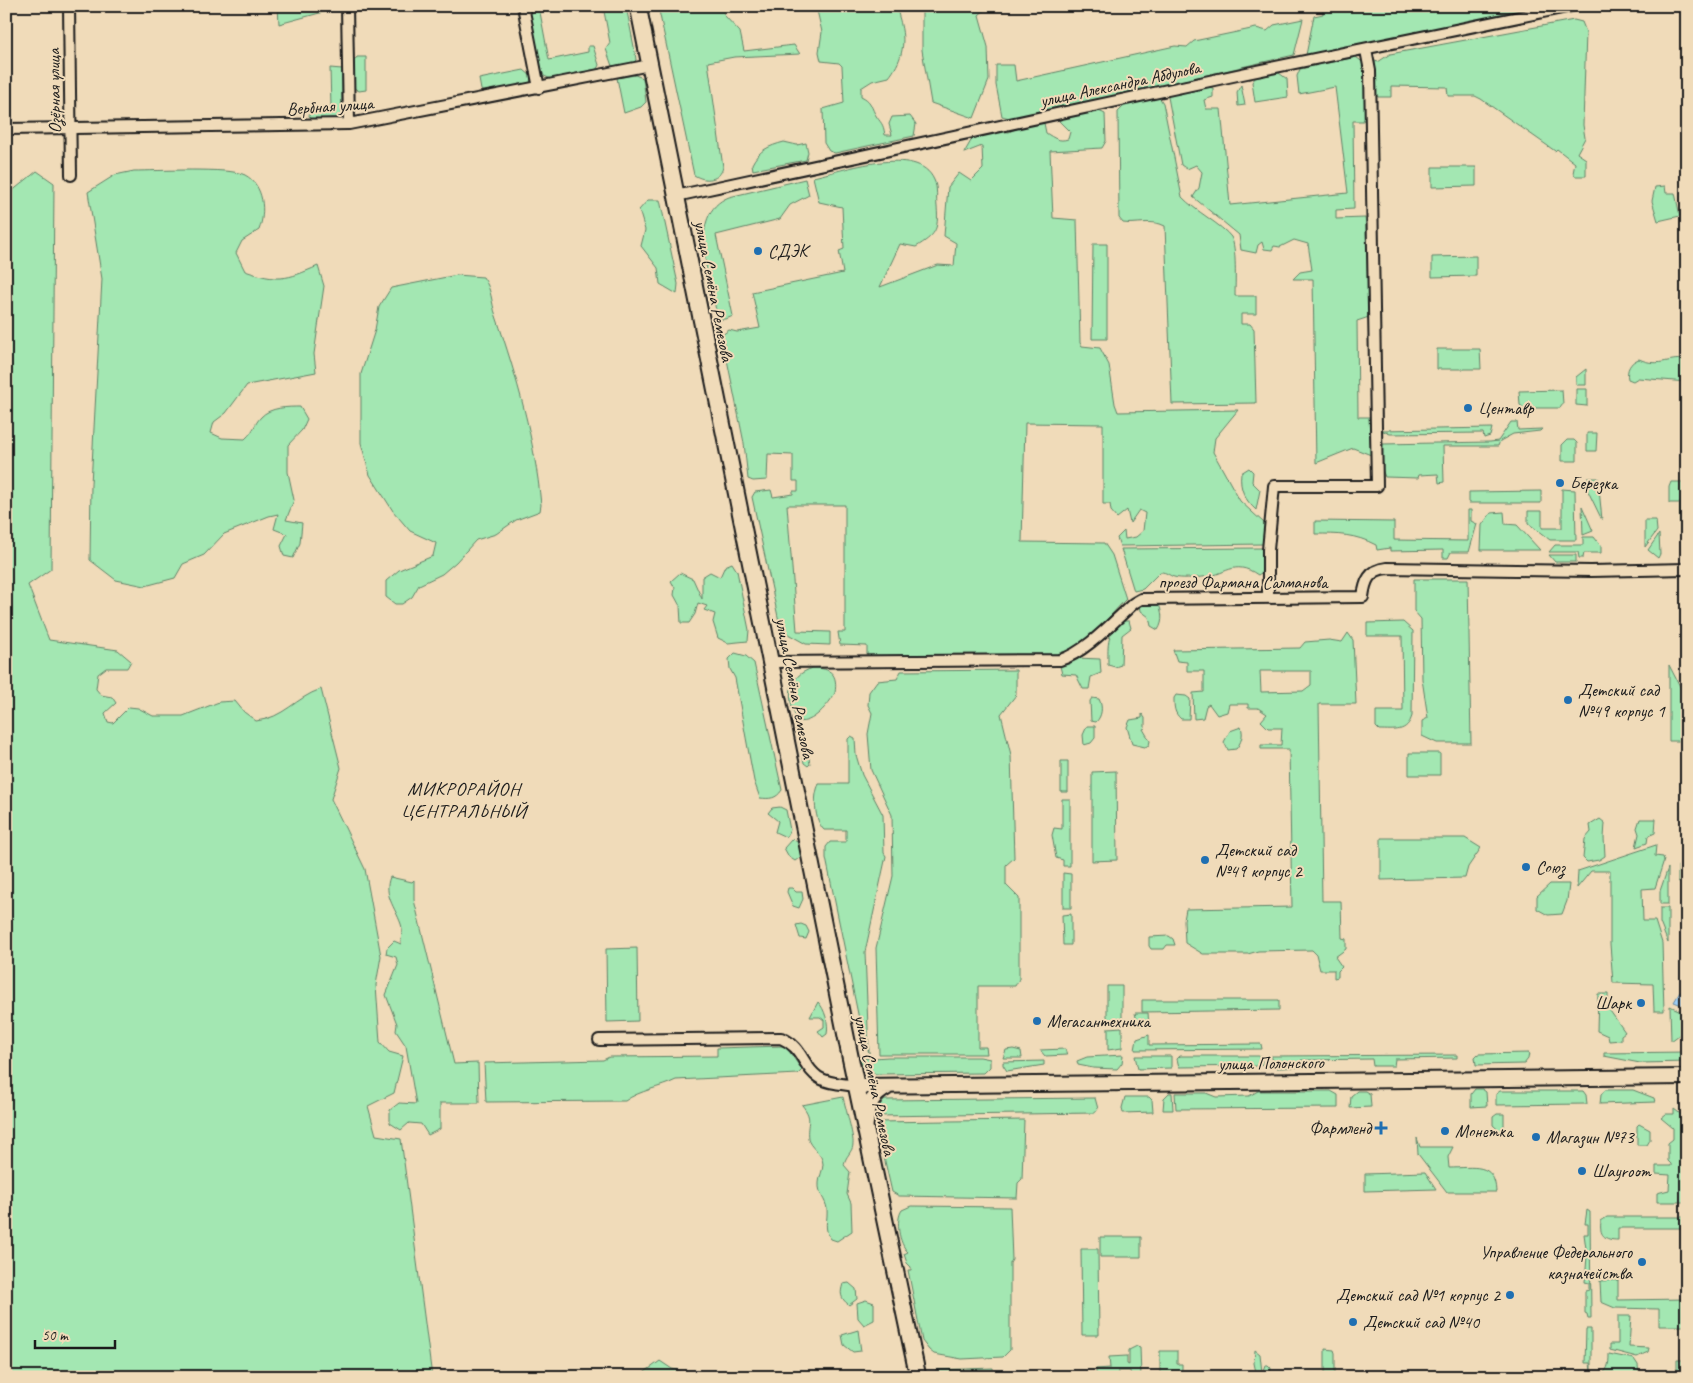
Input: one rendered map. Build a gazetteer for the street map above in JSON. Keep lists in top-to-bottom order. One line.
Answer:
{"streets":{"main road":["улица Семёна Ремезова","улица Полонского"],"street":["улица Александра Абдулова","Озёрная улица","Вербная улица","проезд Фармана Салманова"]},"crossings":[["улица Александра Абдулова","улица Семёна Ремезова"],["Озёрная улица","Вербная улица"],["Вербная улица","улица Семёна Ремезова"],["улица Семёна Ремезова","проезд Фармана Салманова"],["улица Семёна Ремезова","улица Полонского"]],"districts":["МИКРОРАЙОН ЦЕНТРАЛЬНЫЙ"],"places":{"other":["СДЭК","Центавр","Березка","Детский сад №49 корпус 1","Детский сад №49 корпус 2","Союз","Шарк","Мегасантехника","Монетка","Магазин №73","Шауroom","Управление Федерального казначейства","Детский сад №1 корпус 2","Детский сад №40"],"health":["Фармленд"]},"scale_bar":"50 m"}
